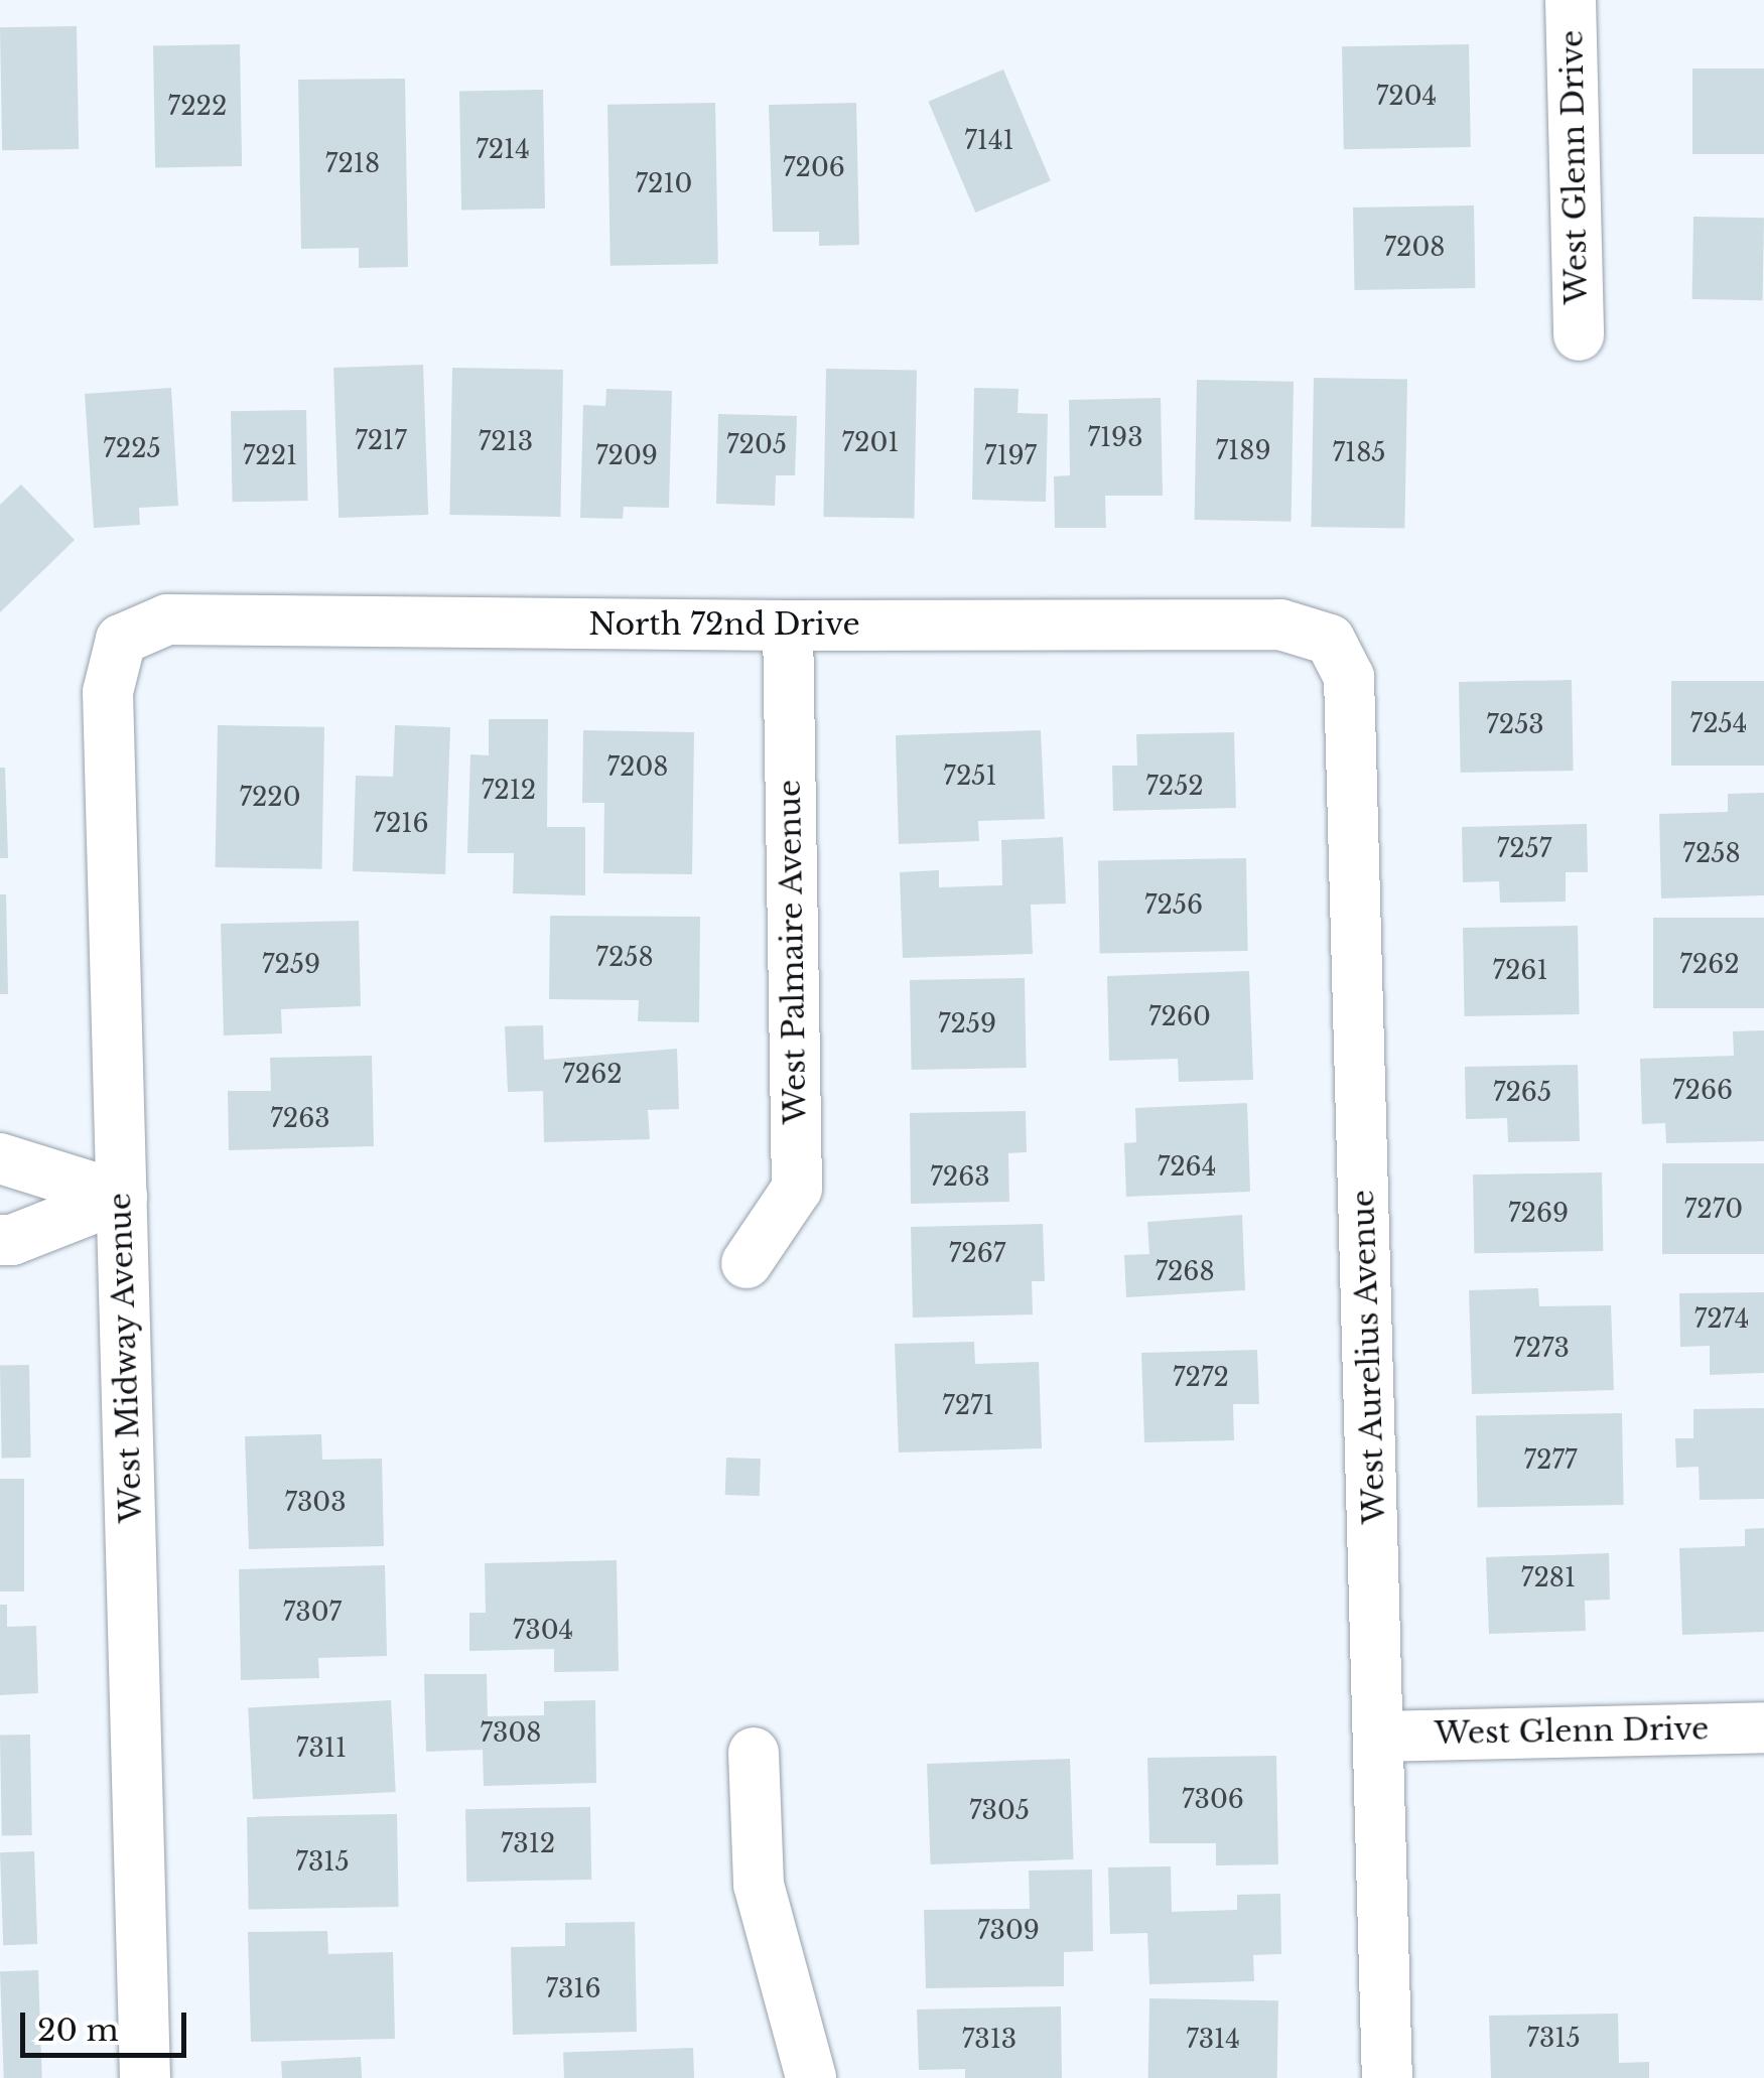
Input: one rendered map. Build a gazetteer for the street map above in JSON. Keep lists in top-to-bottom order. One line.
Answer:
{"streets":{"street":["West Glenn Drive","North 72nd Drive","West Palmaire Avenue","West Aurelius Avenue","West Midway Avenue"]},"crossings":[["West Glenn Drive","West Aurelius Avenue"],["North 72nd Drive","West Palmaire Avenue"],["North 72nd Drive","West Aurelius Avenue"],["North 72nd Drive","West Midway Avenue"]],"house_numbers":["7204","7222","7141","7214","7218","7206","7210","7208","7193","7217","7213","7201","7205","7225","7189","7185","7221","7209","7197","7254","7253","7208","7251","7252","7212","7220","7216","7257","7258","7256","7258","7259","7262","7261","7260","7259","7262","7266","7265","7263","7264","7263","7270","7269","7267","7268","7274","7273","7272","7271","7277","7303","7281","7307","7304","7308","7311","7306","7305","7312","7315","7309","7316","7315","7313","7314"],"scale_bar":"20 m"}
